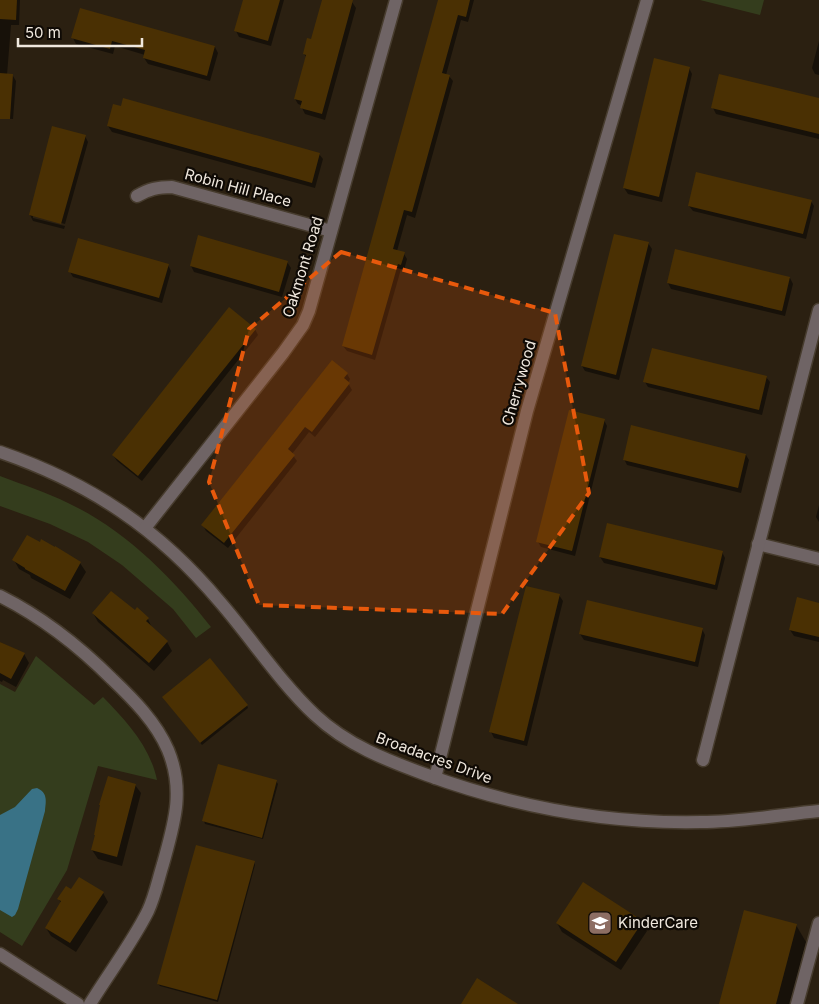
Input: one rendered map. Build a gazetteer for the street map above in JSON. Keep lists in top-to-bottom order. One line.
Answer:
{"streets":{"street":["Robin Hill Place","Oakmont Road","Cherrywood","Broadacres Drive"]},"crossings":[["Robin Hill Place","Oakmont Road"],["Oakmont Road","Broadacres Drive"],["Cherrywood","Broadacres Drive"]],"places":{"school or university":["KinderCare"]},"scale_bar":"50 m"}
